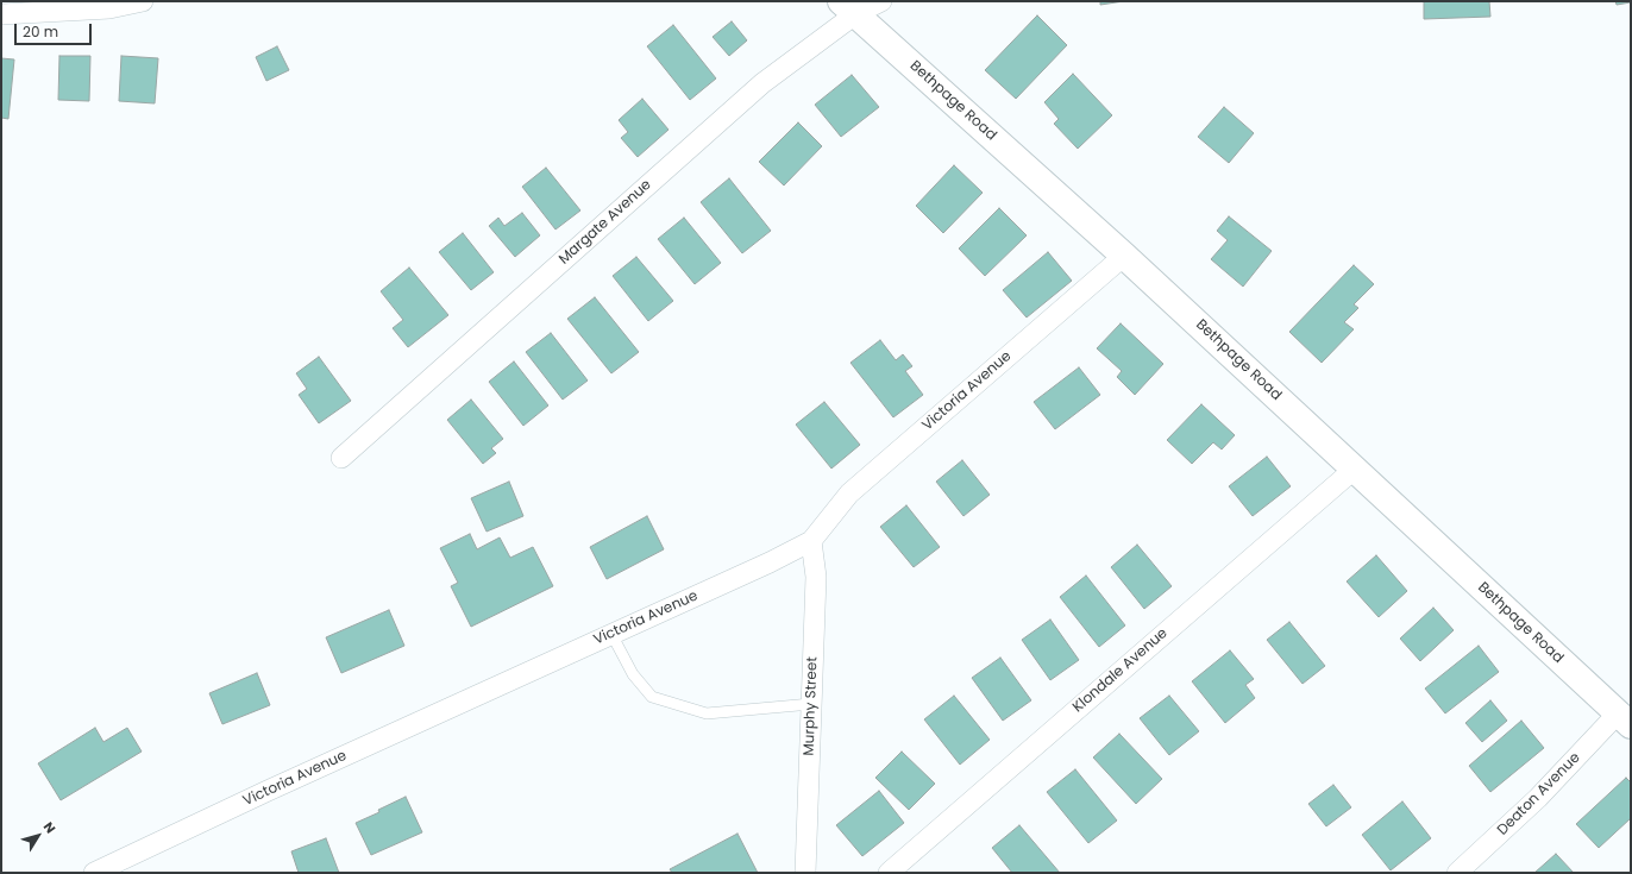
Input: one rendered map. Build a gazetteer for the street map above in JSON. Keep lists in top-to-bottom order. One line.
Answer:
{"streets":{"street":["Bethpage Road","Margate Avenue","Victoria Avenue","Klondale Avenue","Murphy Street","Deaton Avenue"]},"crossings":[["Bethpage Road","Margate Avenue"],["Bethpage Road","Victoria Avenue"],["Bethpage Road","Klondale Avenue"],["Bethpage Road","Deaton Avenue"],["Victoria Avenue","Murphy Street"]],"scale_bar":"20 m","north":"top right"}
